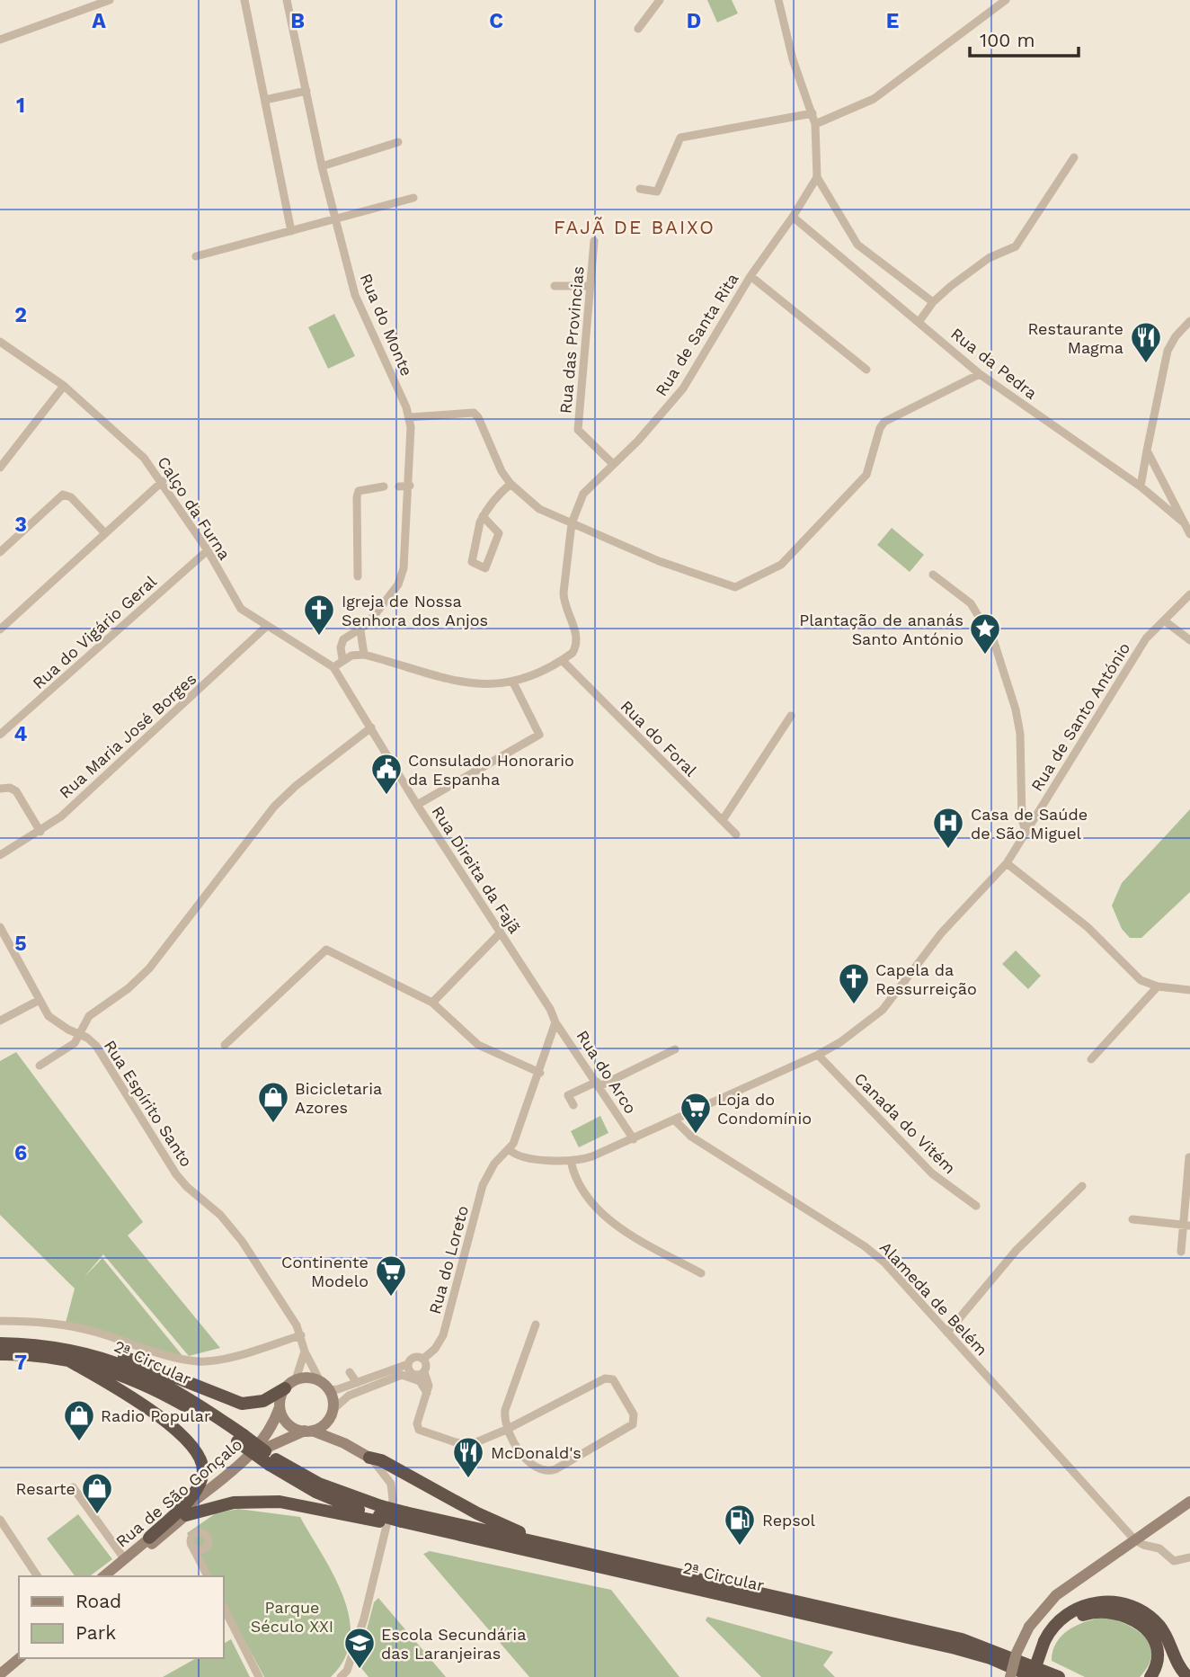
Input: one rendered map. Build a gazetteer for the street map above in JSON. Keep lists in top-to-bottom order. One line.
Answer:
{"streets":{"highway":["2ª Circular"],"main road":["Rua de São Gonçalo"],"street":["Rua do Monte","Rua de Santa Rita","Rua das Provincias","Rua da Pedra","Calço da Furna","Rua do Vigário Geral","Rua de Santo António","Rua Maria José Borges","Rua do Foral","Rua Direita da Fajã","Rua do Arco","Rua Espírito Santo","Canada do Vitém","Rua do Loreto","Alameda de Belém"]},"crossings":[["Rua de Santa Rita","Rua das Provincias"],["Rua de Santa Rita","Rua da Pedra"],["Rua de Santa Rita","Rua do Foral"],["Calço da Furna","Rua do Vigário Geral"],["Calço da Furna","Rua Maria José Borges"],["Calço da Furna","Rua Direita da Fajã"],["Rua de Santo António","Rua do Arco"],["Rua de Santo António","Canada do Vitém"],["Rua de Santo António","Rua do Loreto"],["Rua de Santo António","Alameda de Belém"],["Rua Direita da Fajã","Rua do Arco"],["Rua Direita da Fajã","Rua Espírito Santo"],["Rua Espírito Santo","Rua de São Gonçalo"]],"districts":["FAJÃ DE BAIXO"],"parks":["Parque Século XXI"],"places":{"restaurant":["Restaurante Magma","McDonald's"],"church":["Igreja de Nossa Senhora dos Anjos","Capela da Ressurreição"],"place":["Plantação de ananás Santo António"],"public building":["Consulado Honorario da Espanha"],"hospital":["Casa de Saúde de São Miguel"],"shop":["Bicicletaria Azores","Radio Popular","Resarte"],"supermarket":["Loja do Condomínio","Continente Modelo"],"fuel station":["Repsol"],"school or university":["Escola Secundária das Laranjeiras"]},"legend":["Road","Park"],"scale_bar":"100 m","grid":{"columns":["A","B","C","D","E"],"rows":["1","2","3","4","5","6","7"]}}
